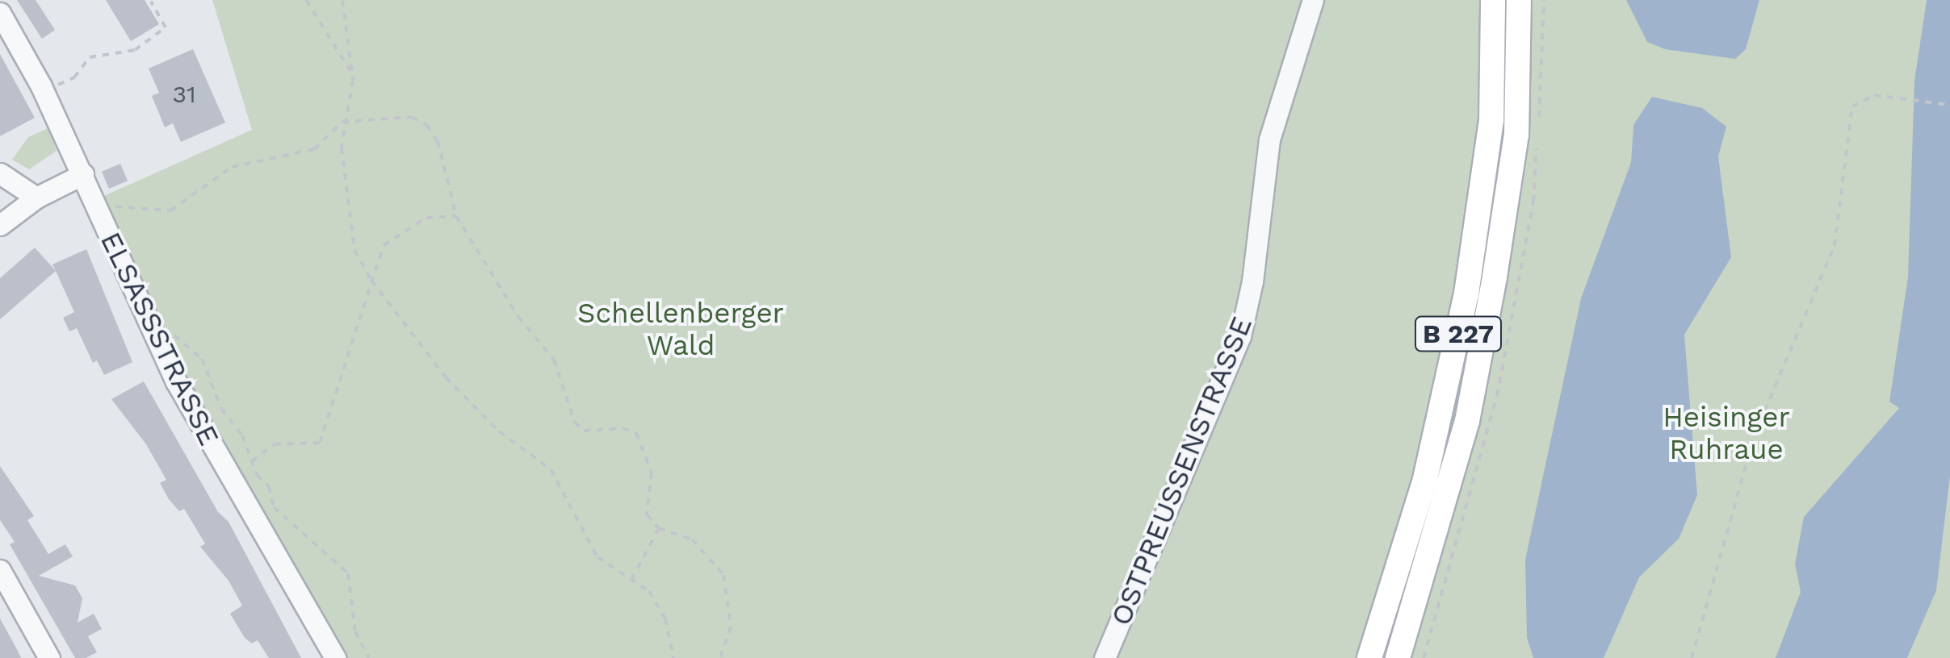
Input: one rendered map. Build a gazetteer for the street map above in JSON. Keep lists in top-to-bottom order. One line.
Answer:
{"streets":{"main road":["B 227"],"street":["ELSASSSTRASSE","OSTPREUSSENSTRASSE"]},"parks":["Schellenberger Wald","Heisinger Ruhraue"],"house_numbers":["31"]}
